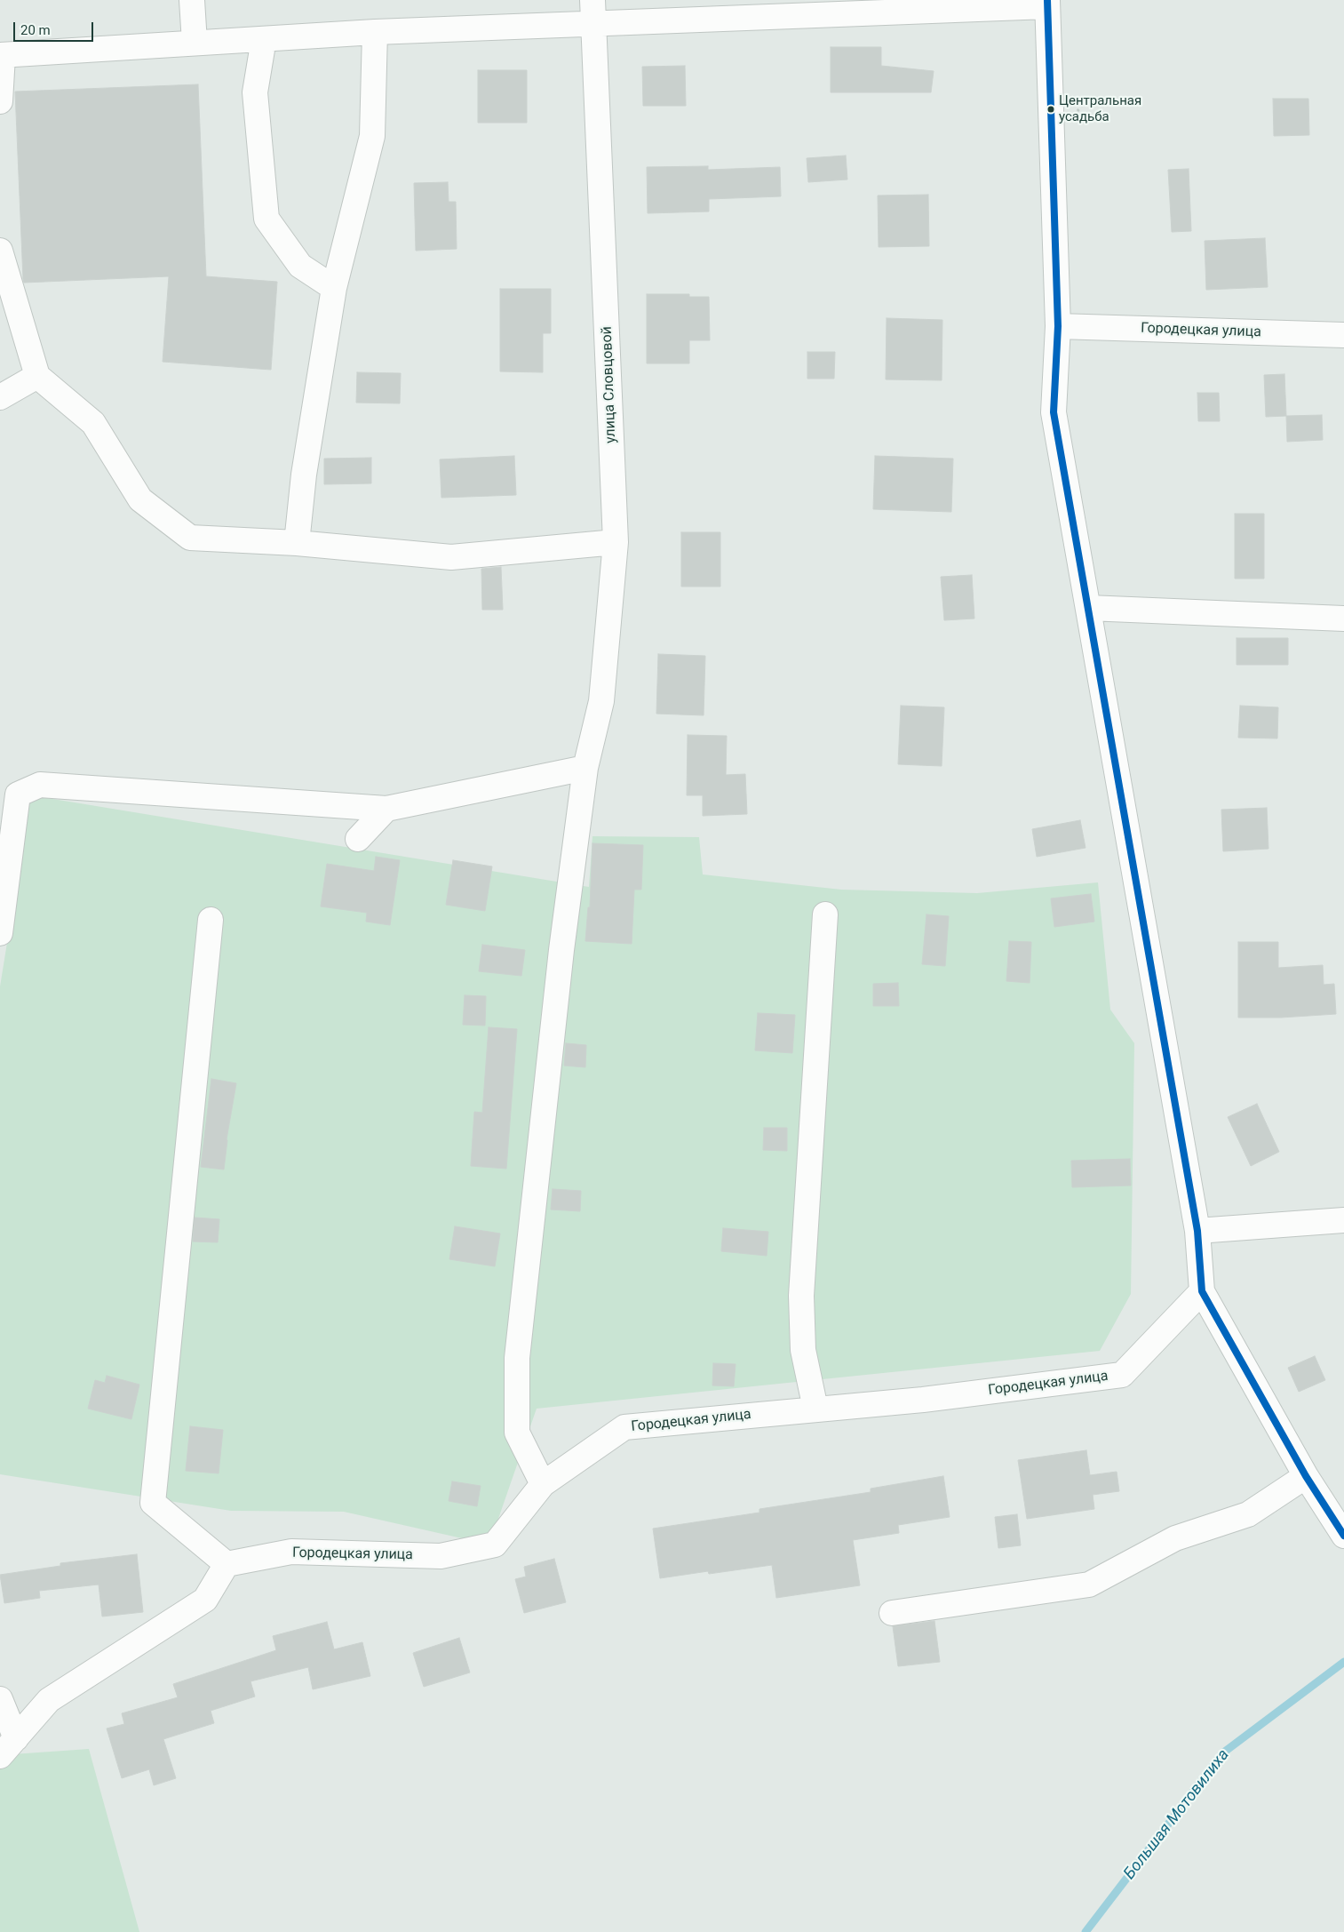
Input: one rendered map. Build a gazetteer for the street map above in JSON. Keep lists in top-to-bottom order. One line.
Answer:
{"streets":{"street":["Городецкая улица","улица Словцовой"]},"crossings":[["Городецкая улица","улица Словцовой"]],"water":["Большая Мотовилиха"],"places":["Центральная усадьба"],"scale_bar":"20 m"}
